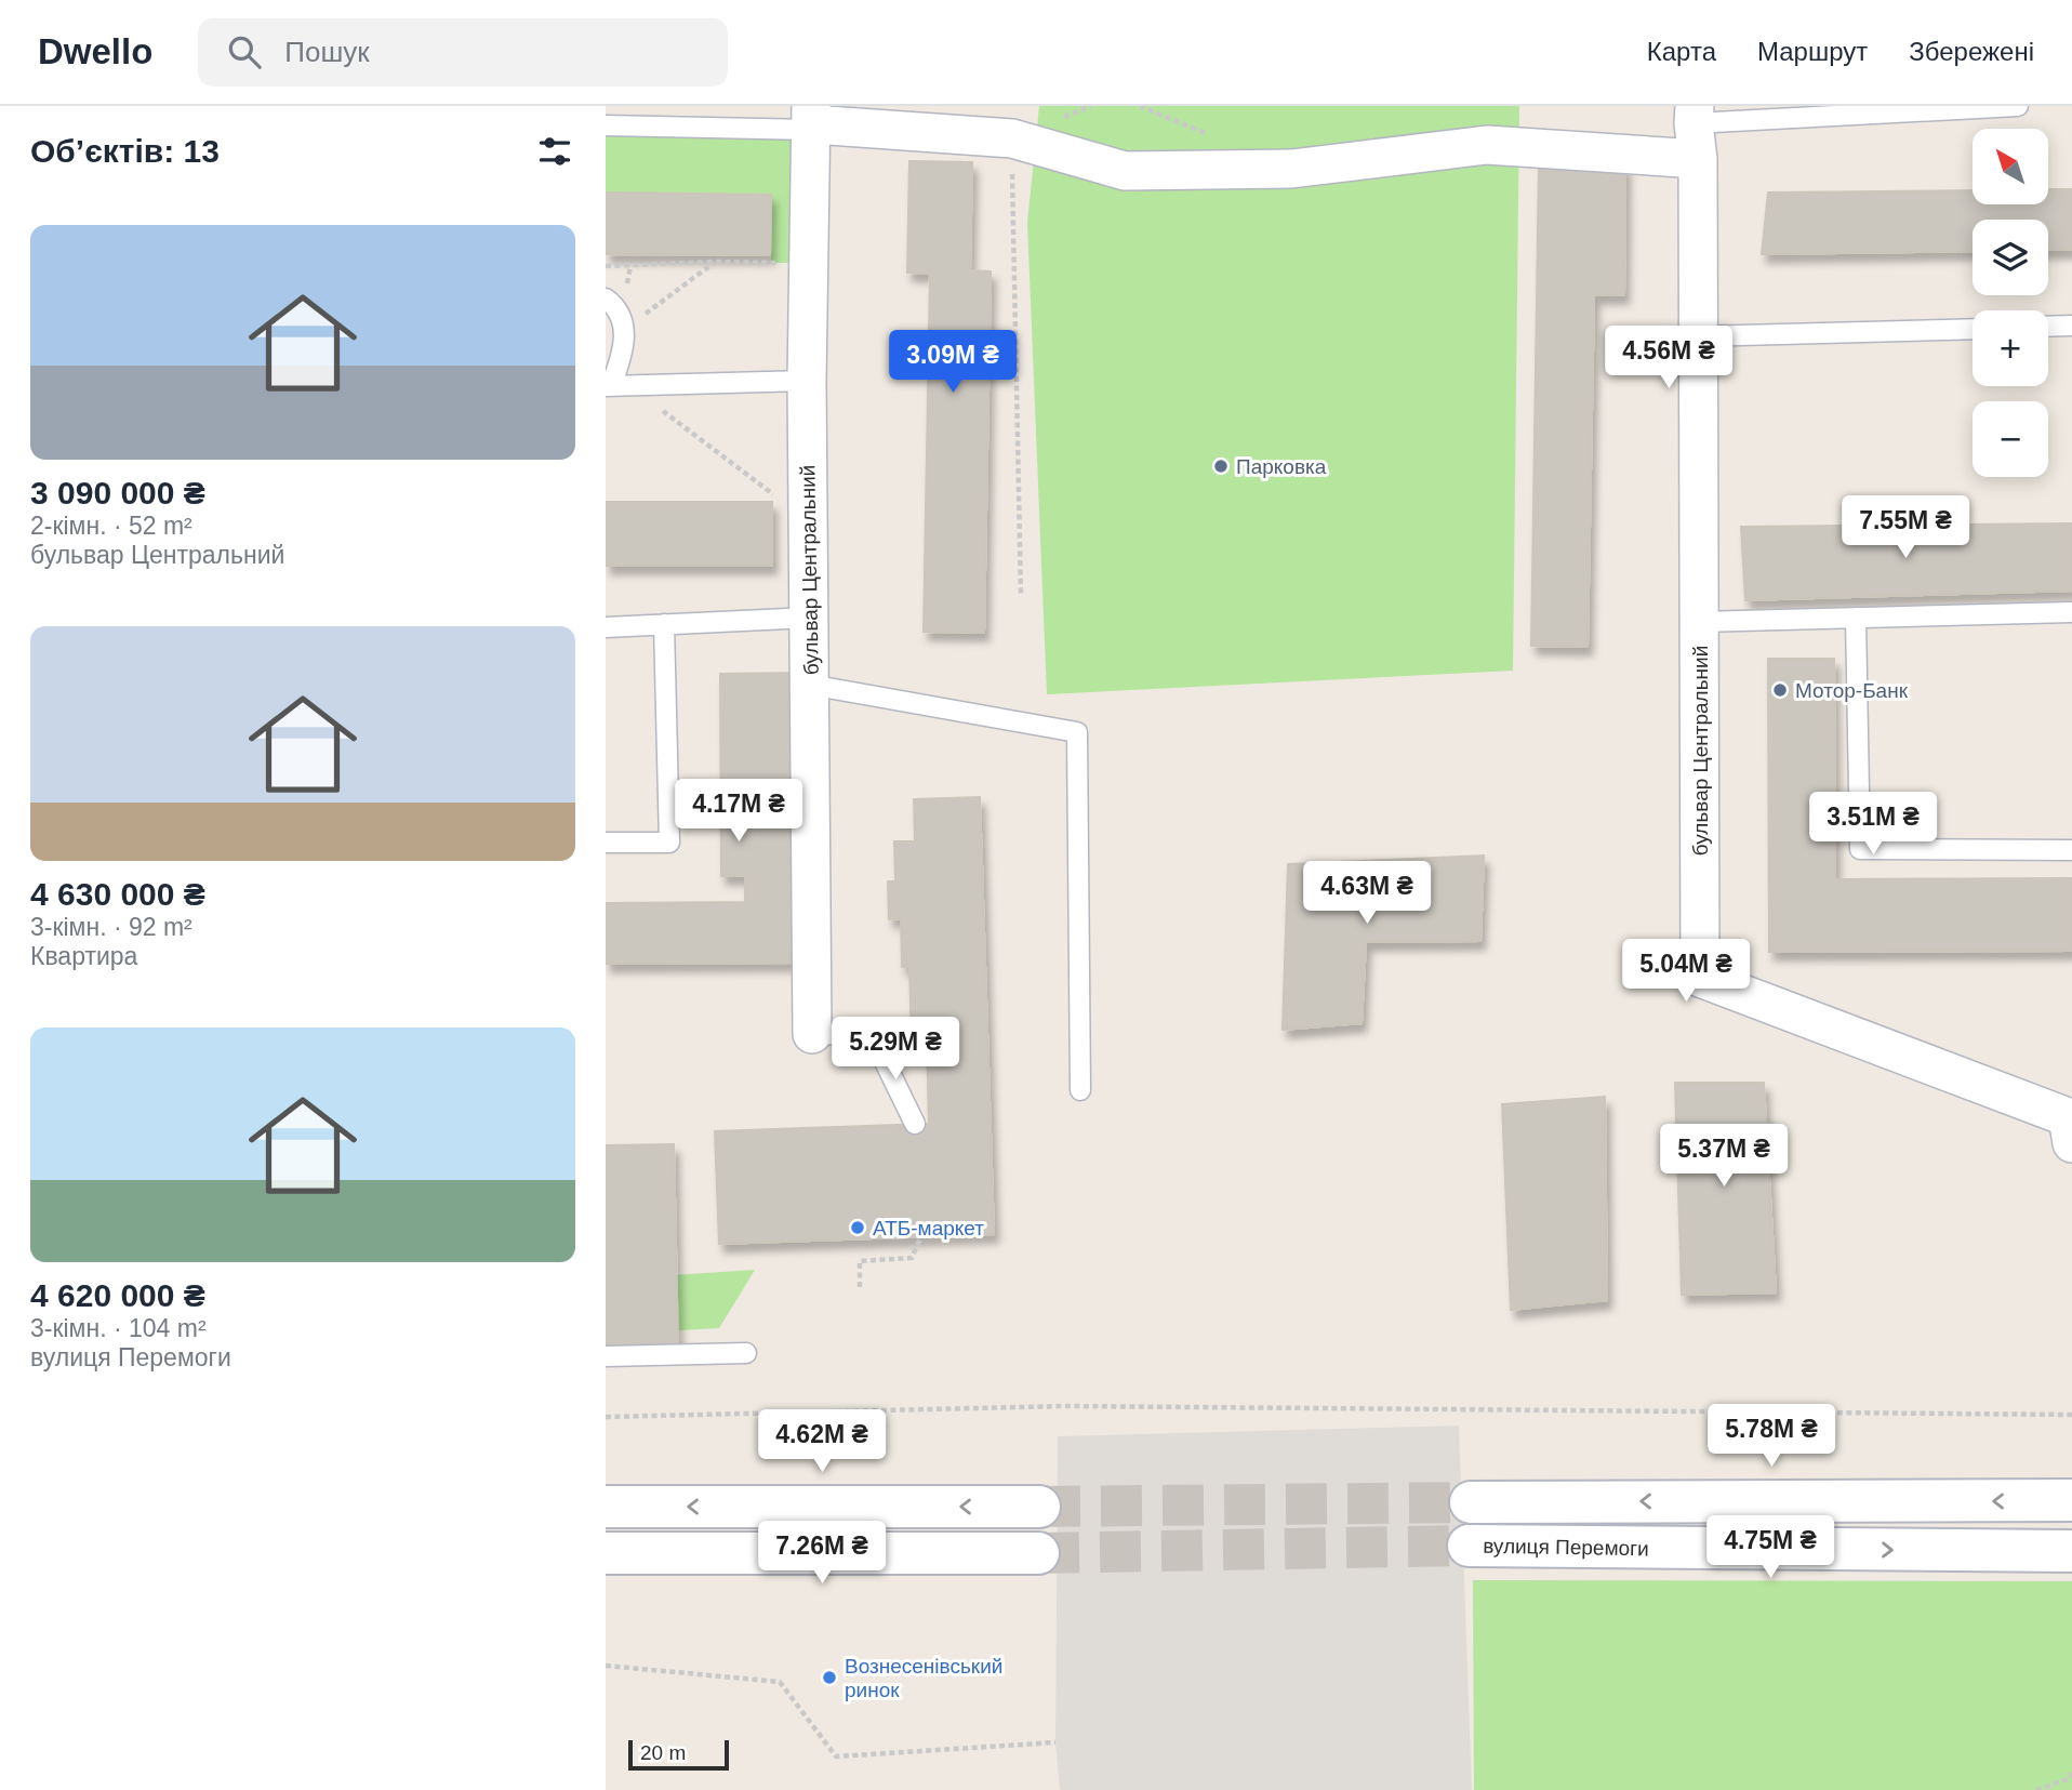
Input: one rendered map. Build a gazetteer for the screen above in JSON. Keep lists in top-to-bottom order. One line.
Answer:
{"streets":{"main road":["вулиця Перемоги"],"street":["бульвар Центральний"]},"places":["Парковка","Мотор-Банк","АТБ-маркет","Вознесенівський ринок"],"scale_bar":"20 m","north":"top left","page":{"header":"Dwello","search":"Пошук","nav":["Карта","Маршрут","Збережені"],"heading":"Об’єктів: 13","map_buttons":["+","−"],"list":[{"name":"3 090 000 ₴","note":"2-кімн. · 52 m² · бульвар Центральний"},{"name":"4 630 000 ₴","note":"3-кімн. · 92 m² · Квартира"},{"name":"4 620 000 ₴","note":"3-кімн. · 104 m² · вулиця Перемоги"}],"price":["4.56M ₴","3.09M ₴","7.55M ₴","4.17M ₴","3.51M ₴","4.63M ₴","5.04M ₴","5.29M ₴","5.37M ₴","5.78M ₴","4.62M ₴","4.75M ₴","7.26M ₴"],"scale":"20 m"}}
